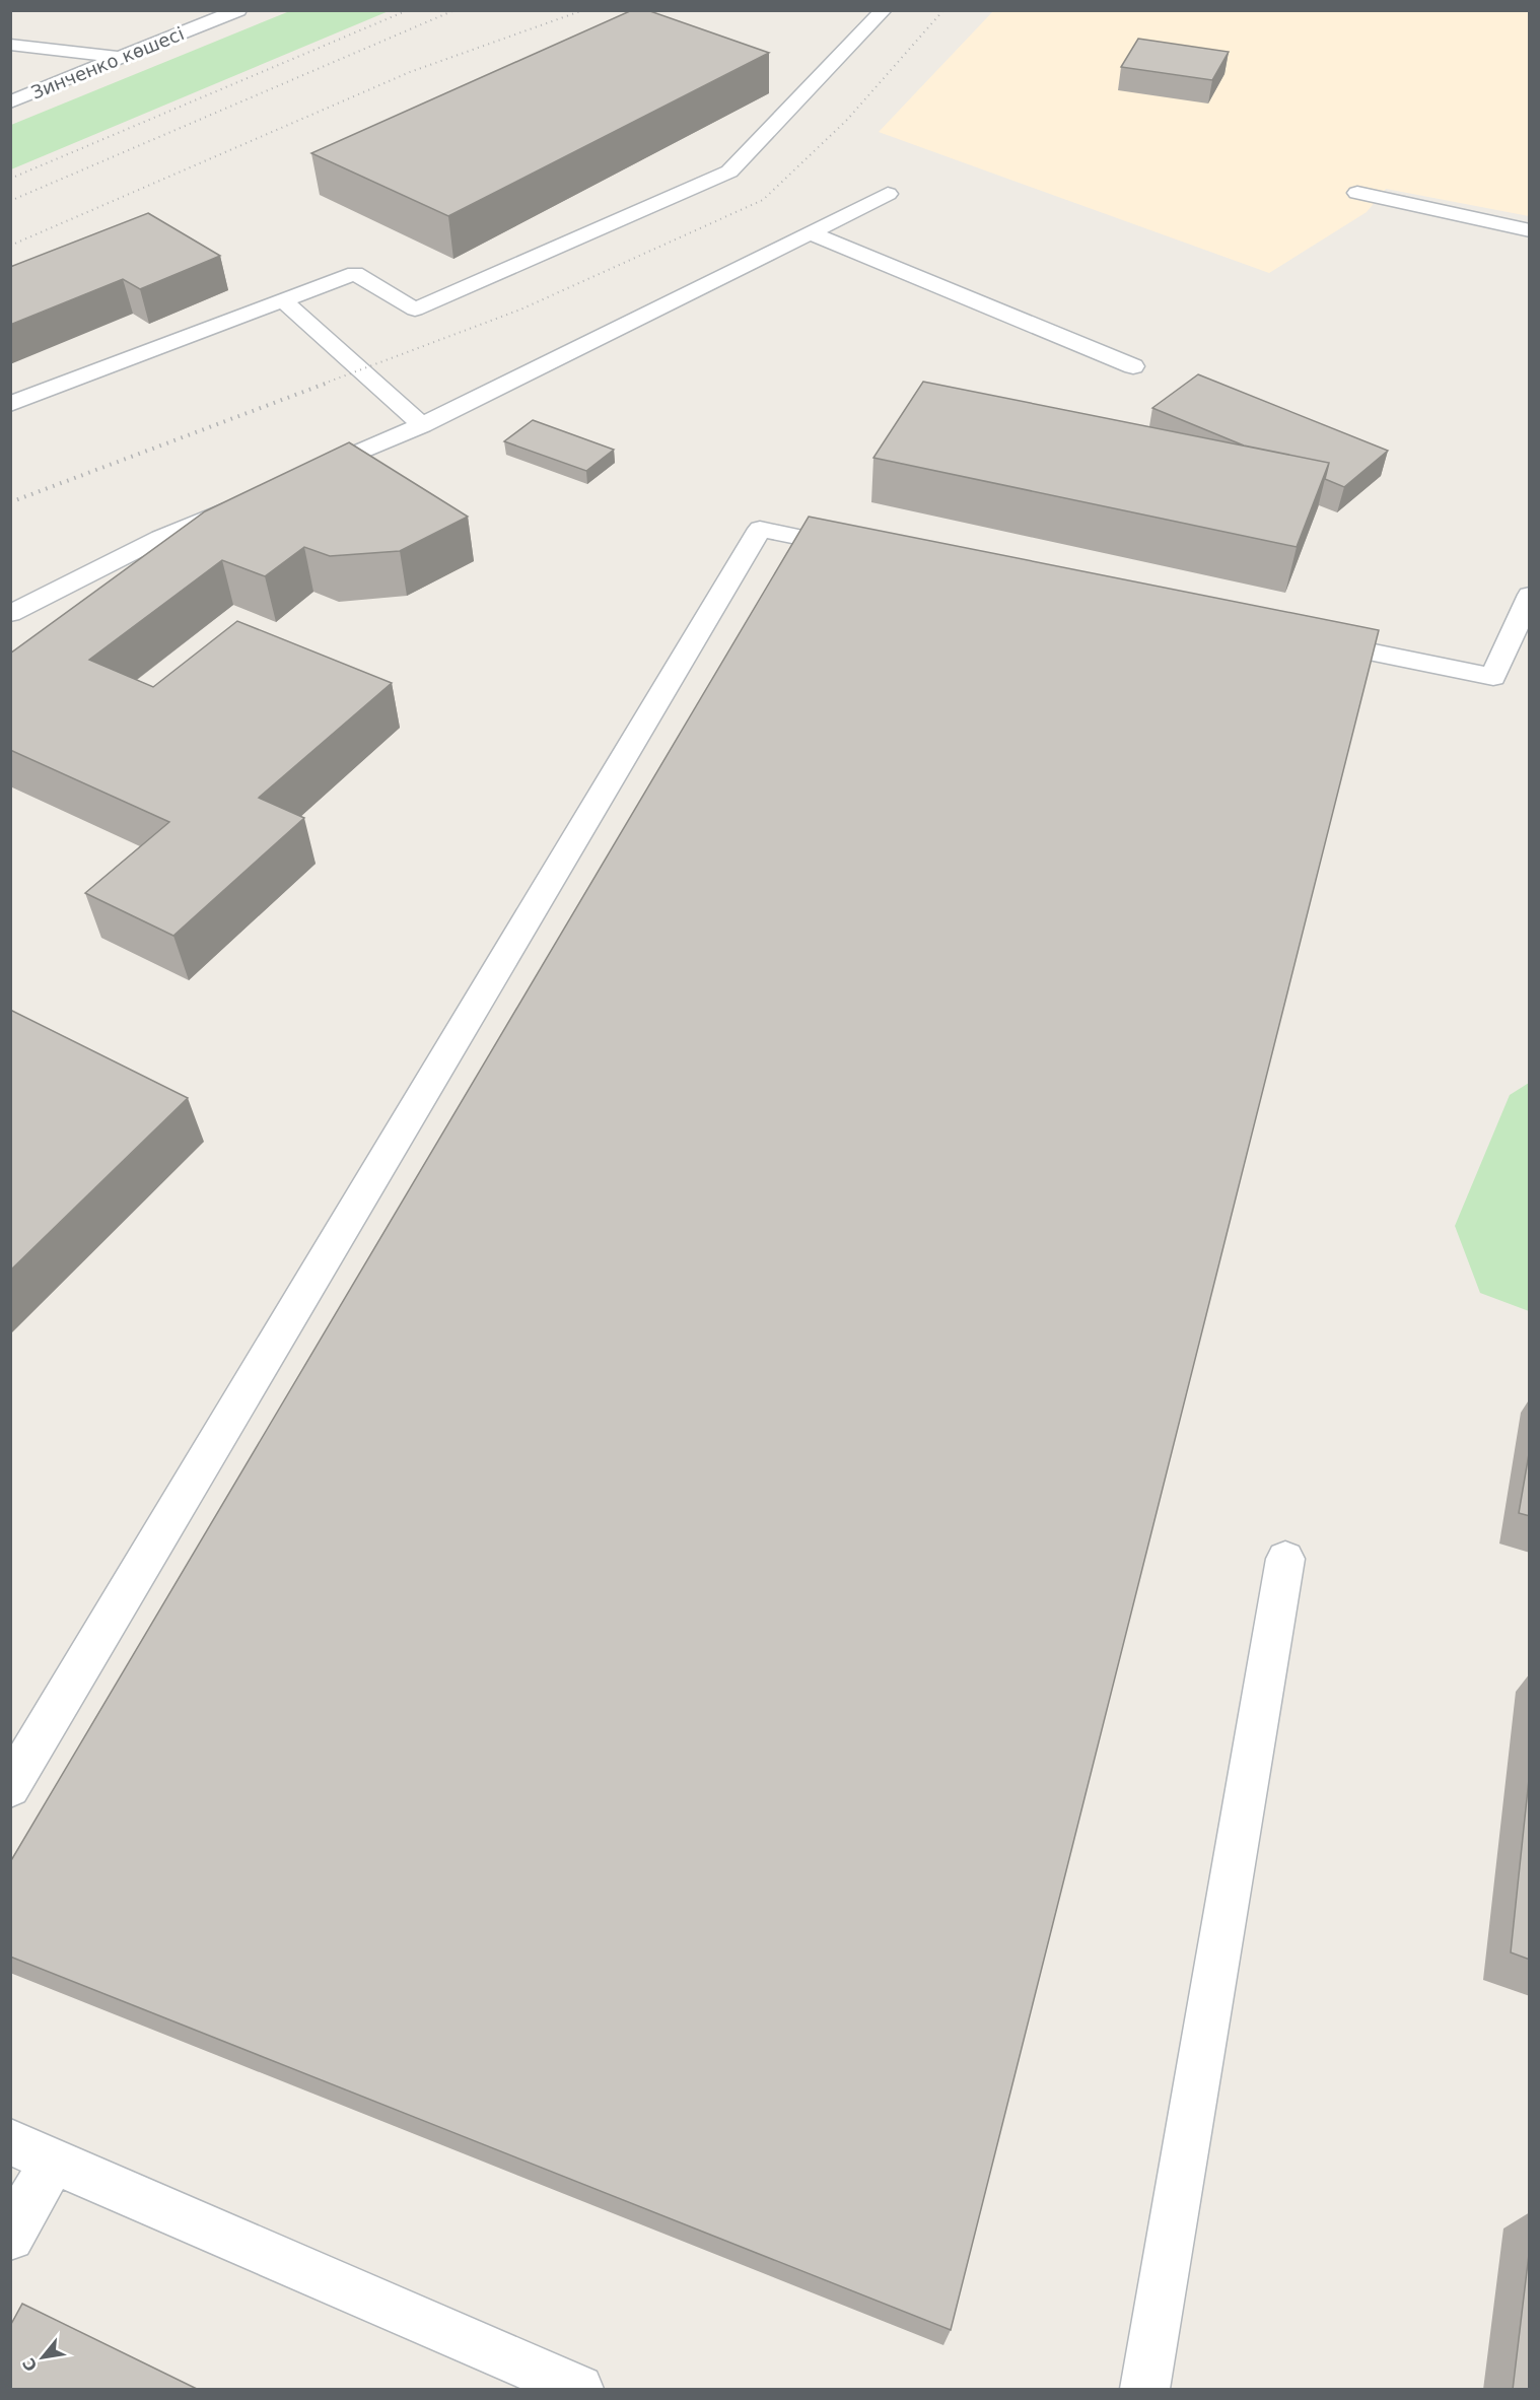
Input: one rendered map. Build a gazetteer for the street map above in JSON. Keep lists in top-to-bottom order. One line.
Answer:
{"streets":{"street":["Зинченко көшесі"]},"north":"bottom left"}
